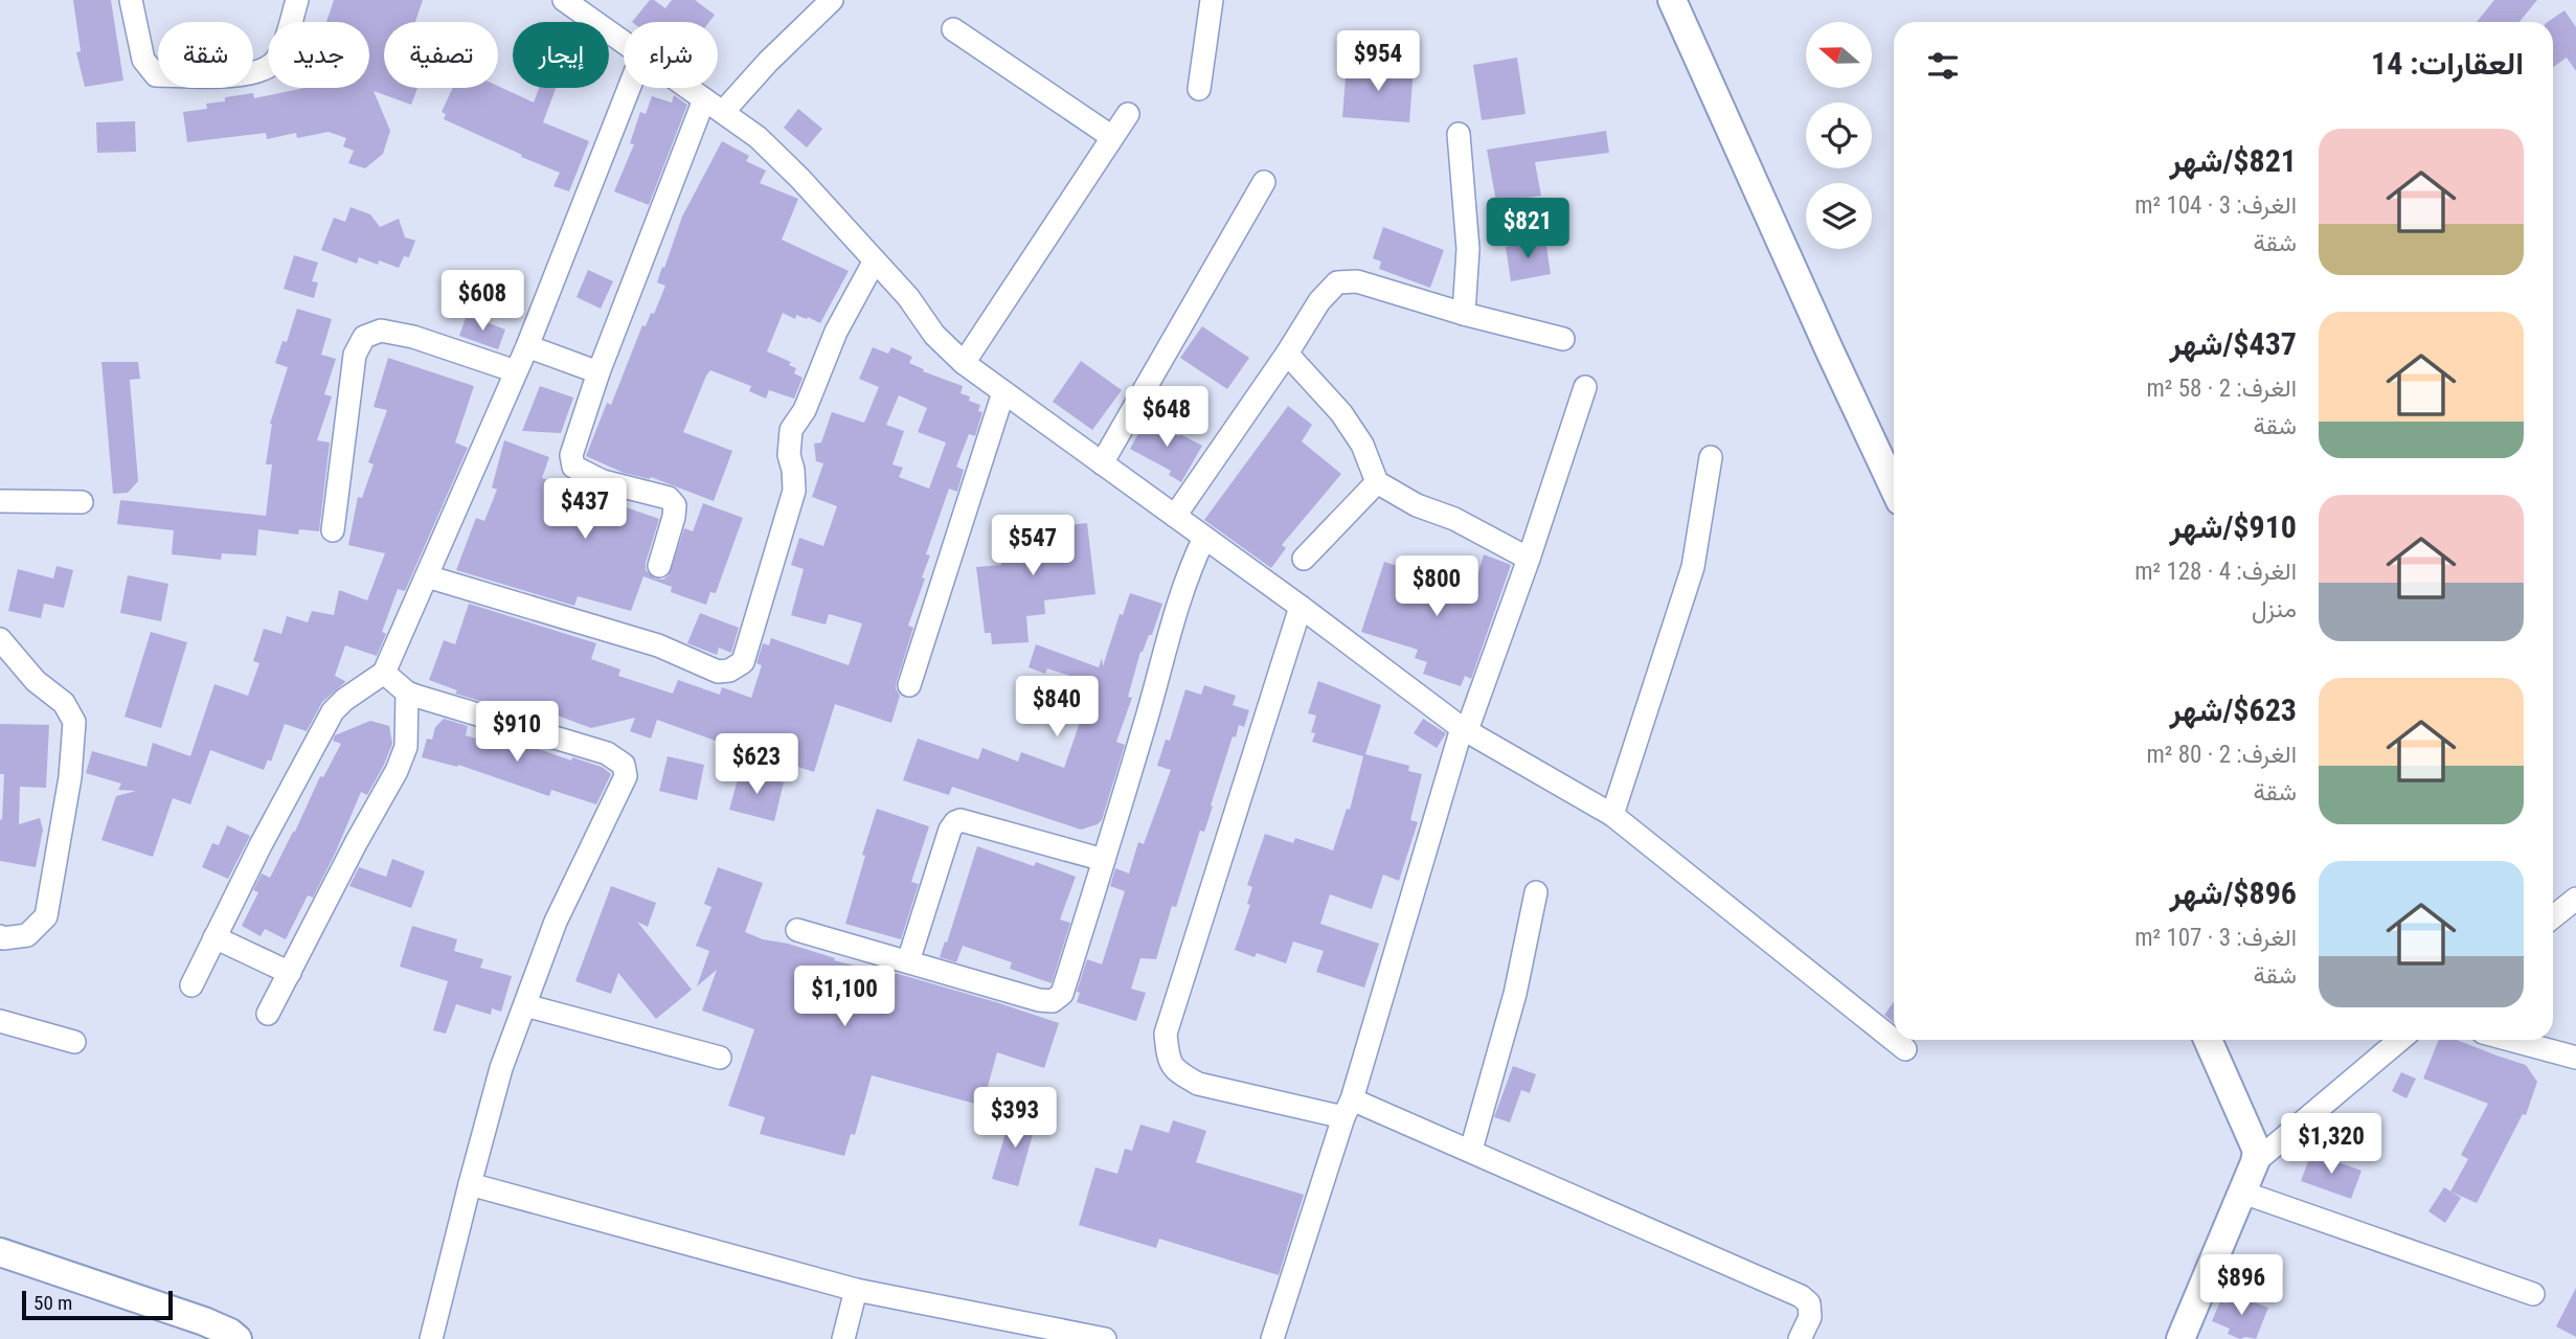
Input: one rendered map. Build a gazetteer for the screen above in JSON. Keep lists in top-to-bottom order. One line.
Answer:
{"scale_bar":"50 m","north":"left","page":{"chip":["شراء","إيجار","تصفية","جديد","شقة"],"heading":"العقارات: 14","price":["$954","$821","$608","$648","$437","$547","$800","$840","$910","$623","$1,100","$393","$1,320","$896"],"list":[{"name":"$821/شهر","note":"الغرف: 3 · 104 m² · شقة"},{"name":"$437/شهر","note":"الغرف: 2 · 58 m² · شقة"},{"name":"$910/شهر","note":"الغرف: 4 · 128 m² · منزل"},{"name":"$623/شهر","note":"الغرف: 2 · 80 m² · شقة"},{"name":"$896/شهر","note":"الغرف: 3 · 107 m² · شقة"}],"scale":"50 m"}}
